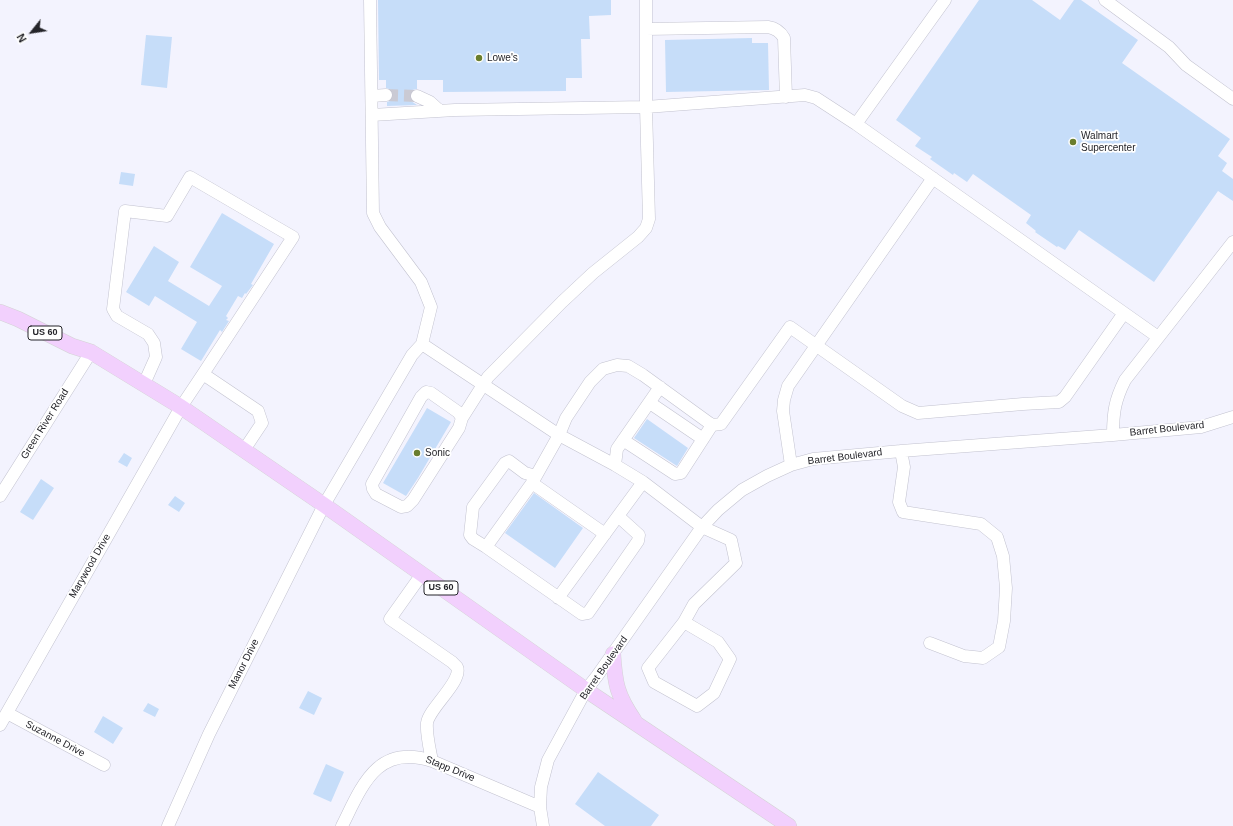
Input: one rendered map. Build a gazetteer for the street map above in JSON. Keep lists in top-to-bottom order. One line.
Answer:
{"streets":{"main road":["US 60"],"street":["Green River Road","Barret Boulevard","Marywood Drive","Manor Drive","Suzanne Drive","Stapp Drive"]},"crossings":[["US 60","Green River Road"],["US 60","Barret Boulevard"],["US 60","Marywood Drive"],["US 60","Manor Drive"],["Barret Boulevard","Stapp Drive"],["Marywood Drive","Suzanne Drive"]],"places":["Lowe's","Walmart Supercenter","Sonic"],"north":"bottom left"}
